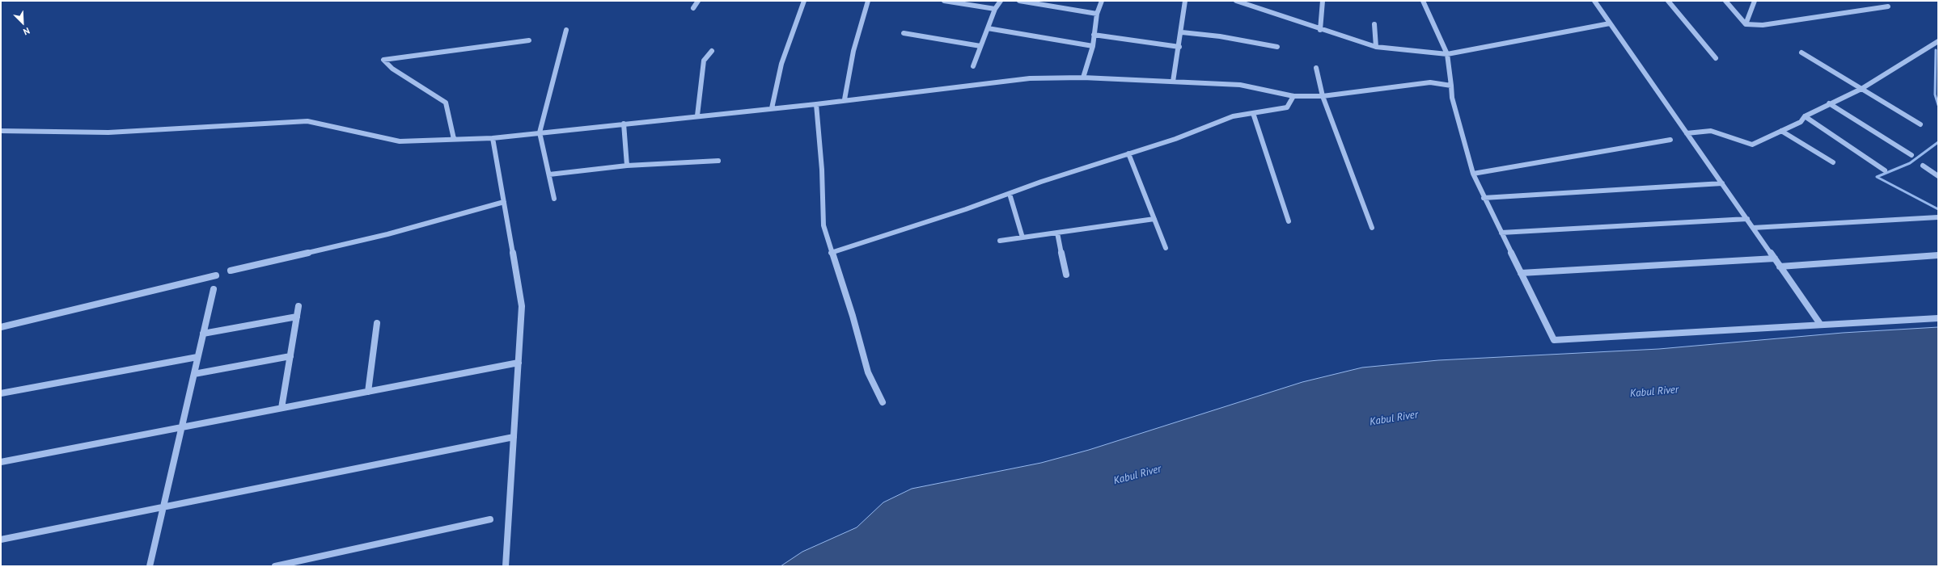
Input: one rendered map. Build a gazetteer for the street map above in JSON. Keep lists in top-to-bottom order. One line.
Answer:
{"water":["Kabul River"],"north":"bottom right"}
